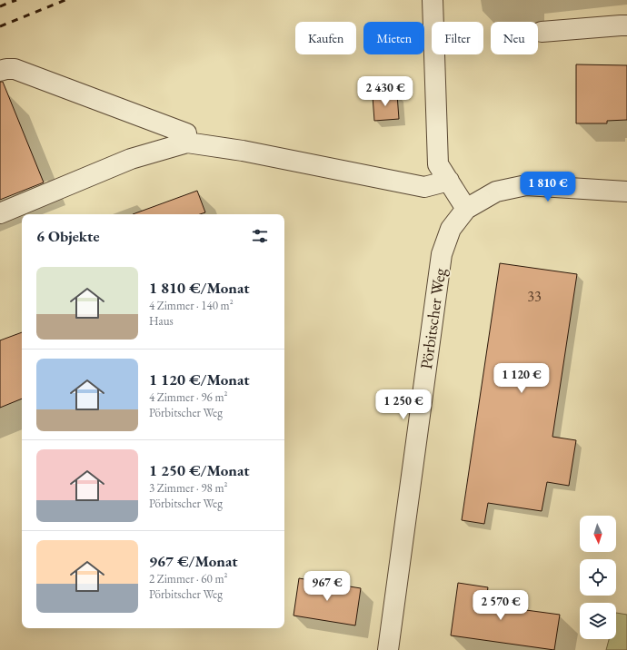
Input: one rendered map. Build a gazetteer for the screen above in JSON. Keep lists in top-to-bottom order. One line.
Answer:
{"streets":{"street":["Pörbitscher Weg"]},"house_numbers":["33"],"north":"bottom","page":{"chip":["Kaufen","Mieten","Filter","Neu"],"price":["2 430 €","1 810 €","1 120 €","1 250 €","967 €","2 570 €"],"heading":"6 Objekte","list":[{"name":"1 810 €/Monat","note":"4 Zimmer · 140 m² · Haus"},{"name":"1 120 €/Monat","note":"4 Zimmer · 96 m² · Pörbitscher Weg"},{"name":"1 250 €/Monat","note":"3 Zimmer · 98 m² · Pörbitscher Weg"},{"name":"967 €/Monat","note":"2 Zimmer · 60 m² · Pörbitscher Weg"}]}}
